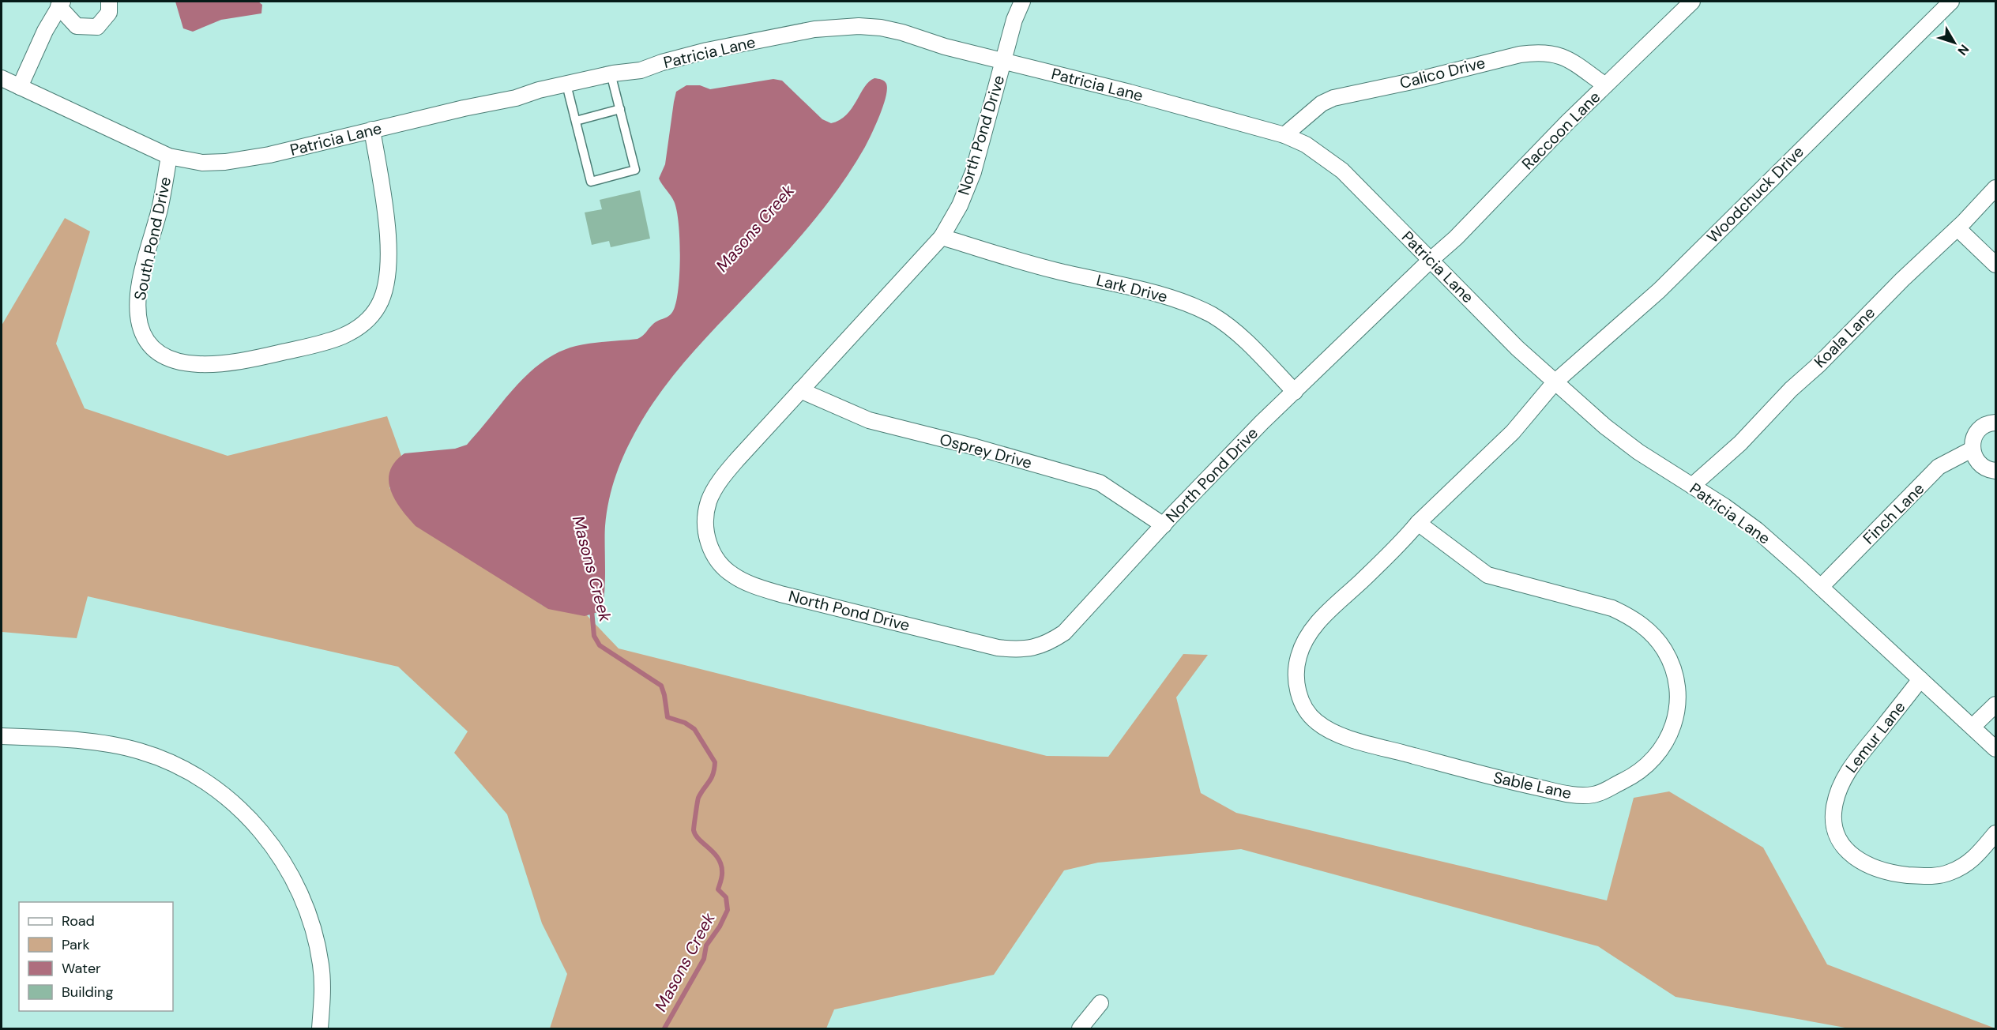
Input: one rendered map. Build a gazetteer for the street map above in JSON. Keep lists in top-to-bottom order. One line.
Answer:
{"streets":{"street":["Patricia Lane","Calico Drive","Raccoon Lane","North Pond Drive","Woodchuck Drive","South Pond Drive","Lark Drive","Koala Lane","Osprey Drive","Finch Lane","Lemur Lane","Sable Lane"]},"crossings":[["Patricia Lane","Calico Drive"],["Patricia Lane","Raccoon Lane"],["Patricia Lane","North Pond Drive"],["Patricia Lane","Woodchuck Drive"],["Patricia Lane","South Pond Drive"],["Patricia Lane","Koala Lane"],["Patricia Lane","Finch Lane"],["Patricia Lane","Lemur Lane"],["Patricia Lane","Sable Lane"],["Calico Drive","Raccoon Lane"],["Raccoon Lane","North Pond Drive"],["North Pond Drive","Lark Drive"],["North Pond Drive","Osprey Drive"],["Woodchuck Drive","Sable Lane"]],"water":["Masons Creek"],"legend":["Road","Park","Water","Building"],"north":"bottom right"}
